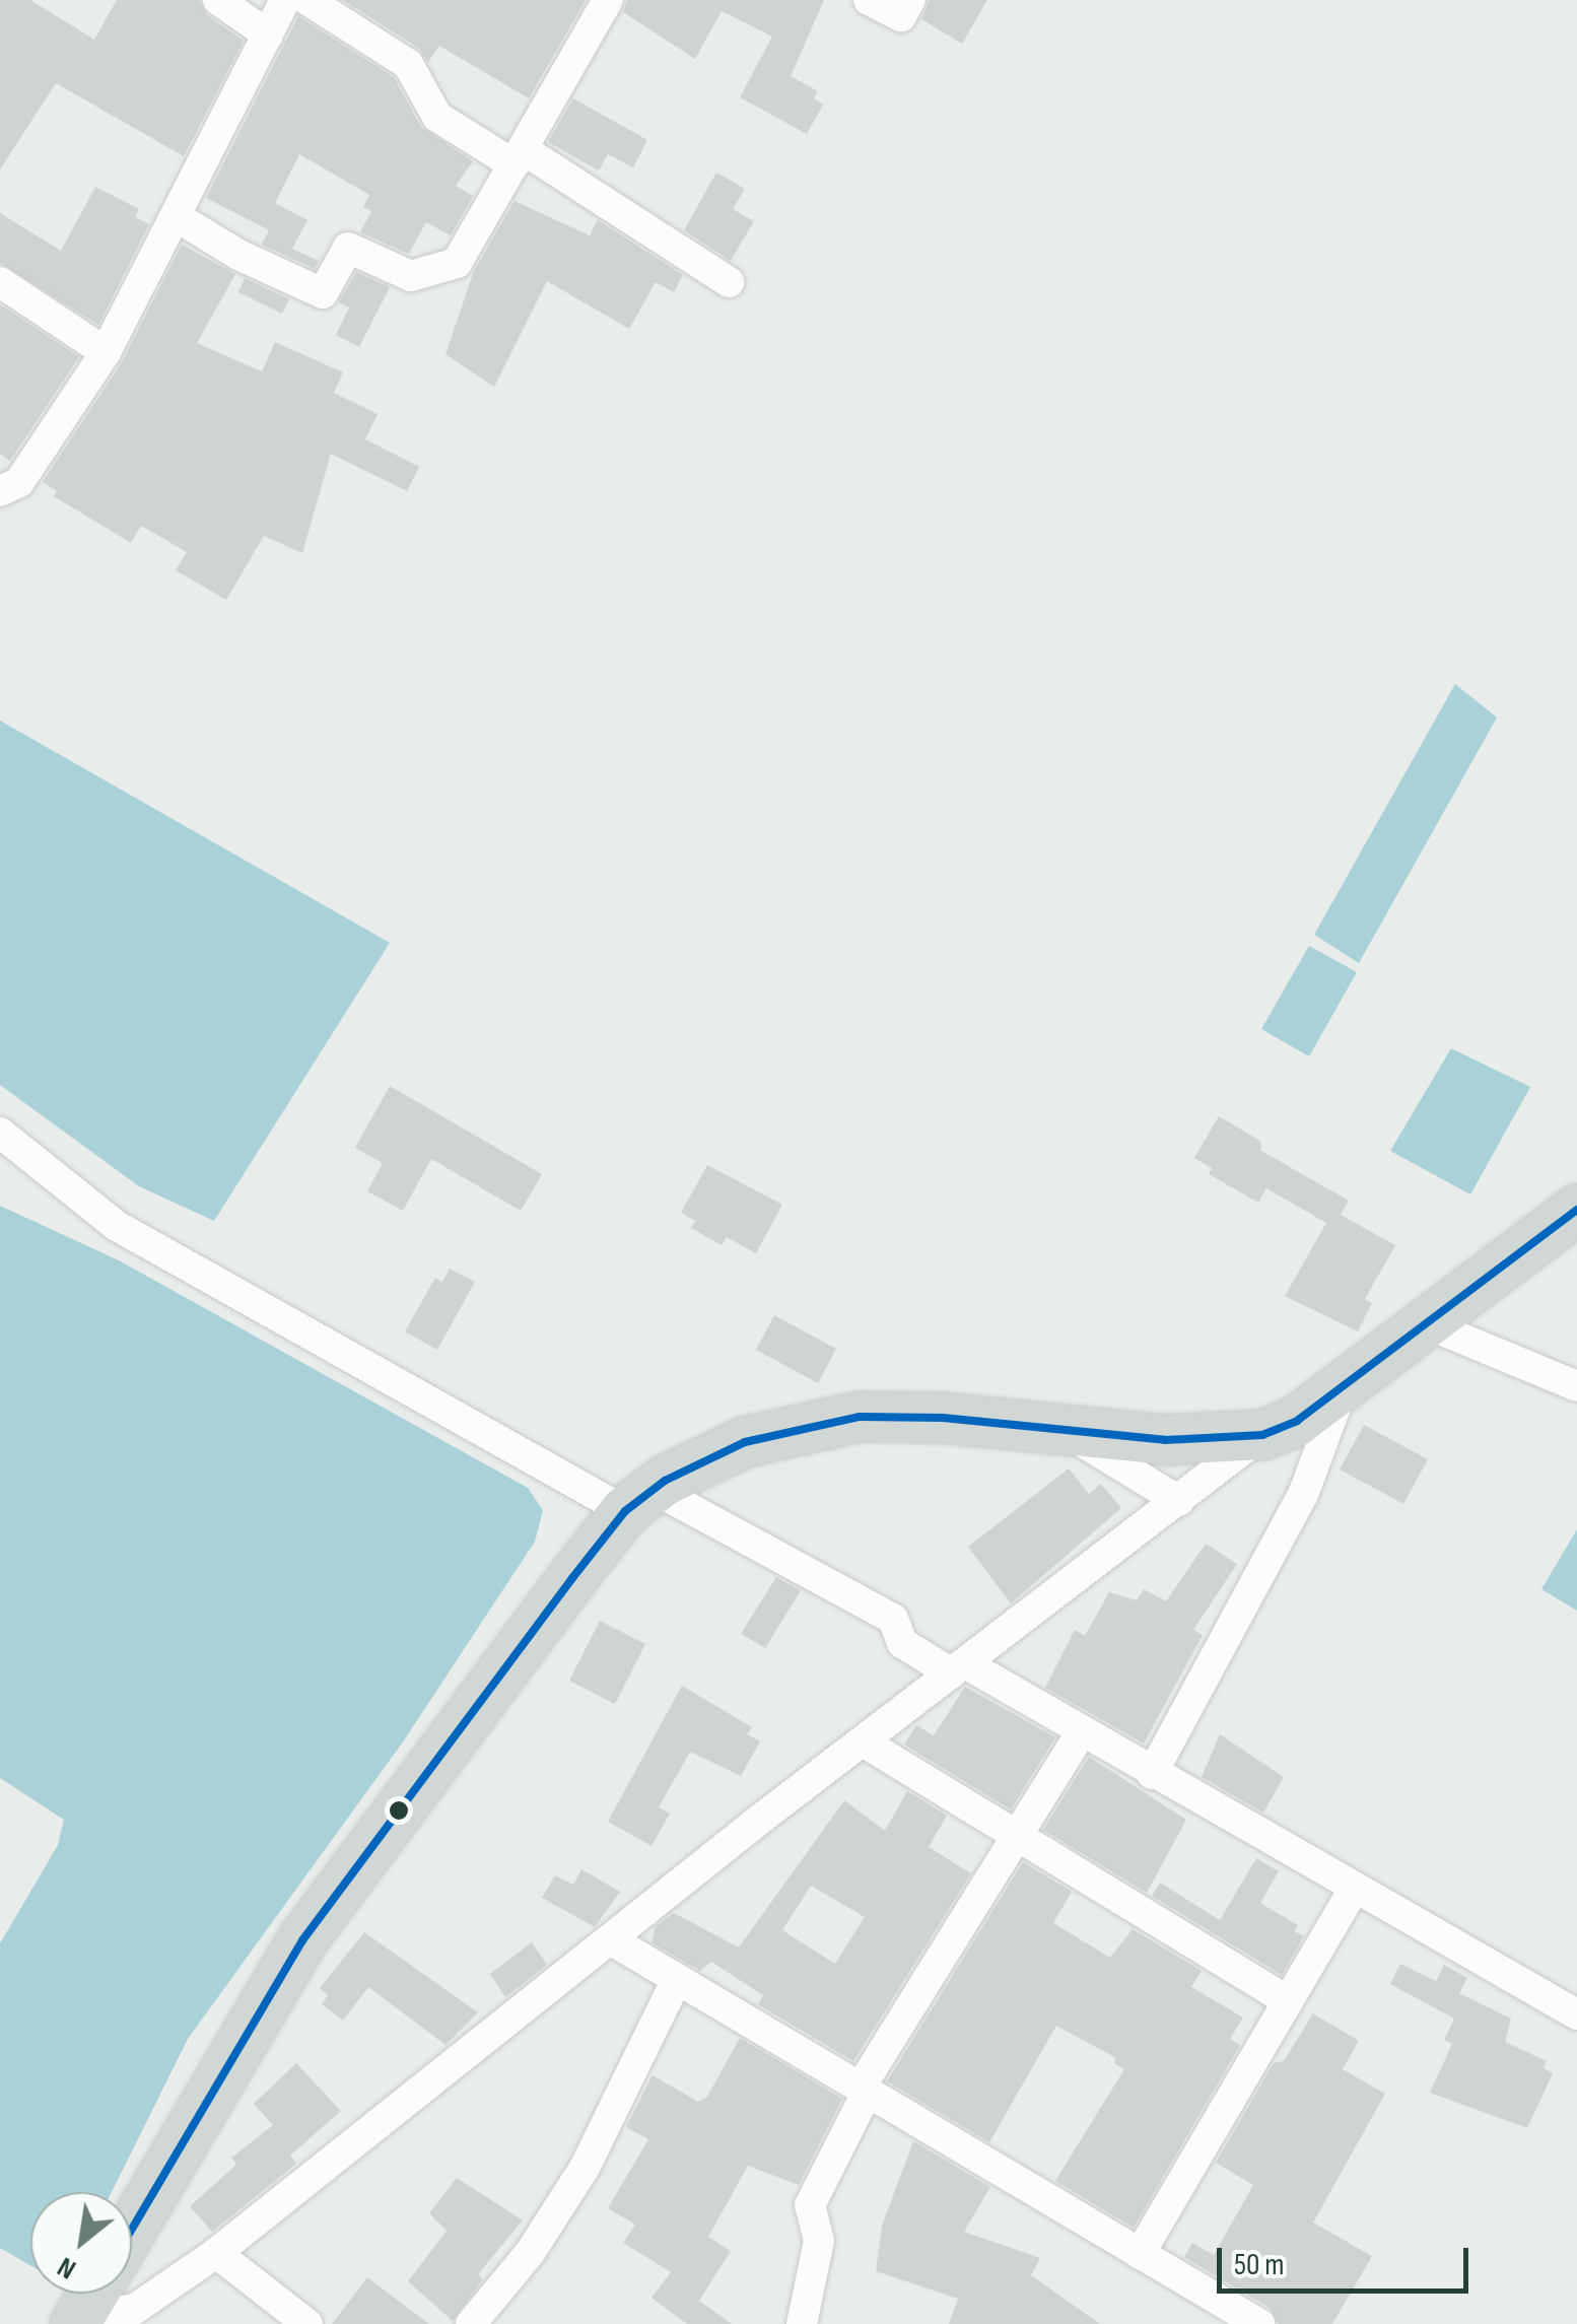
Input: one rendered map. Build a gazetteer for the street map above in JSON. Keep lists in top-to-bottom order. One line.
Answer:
{"scale_bar":"50 m","north":"bottom left"}
